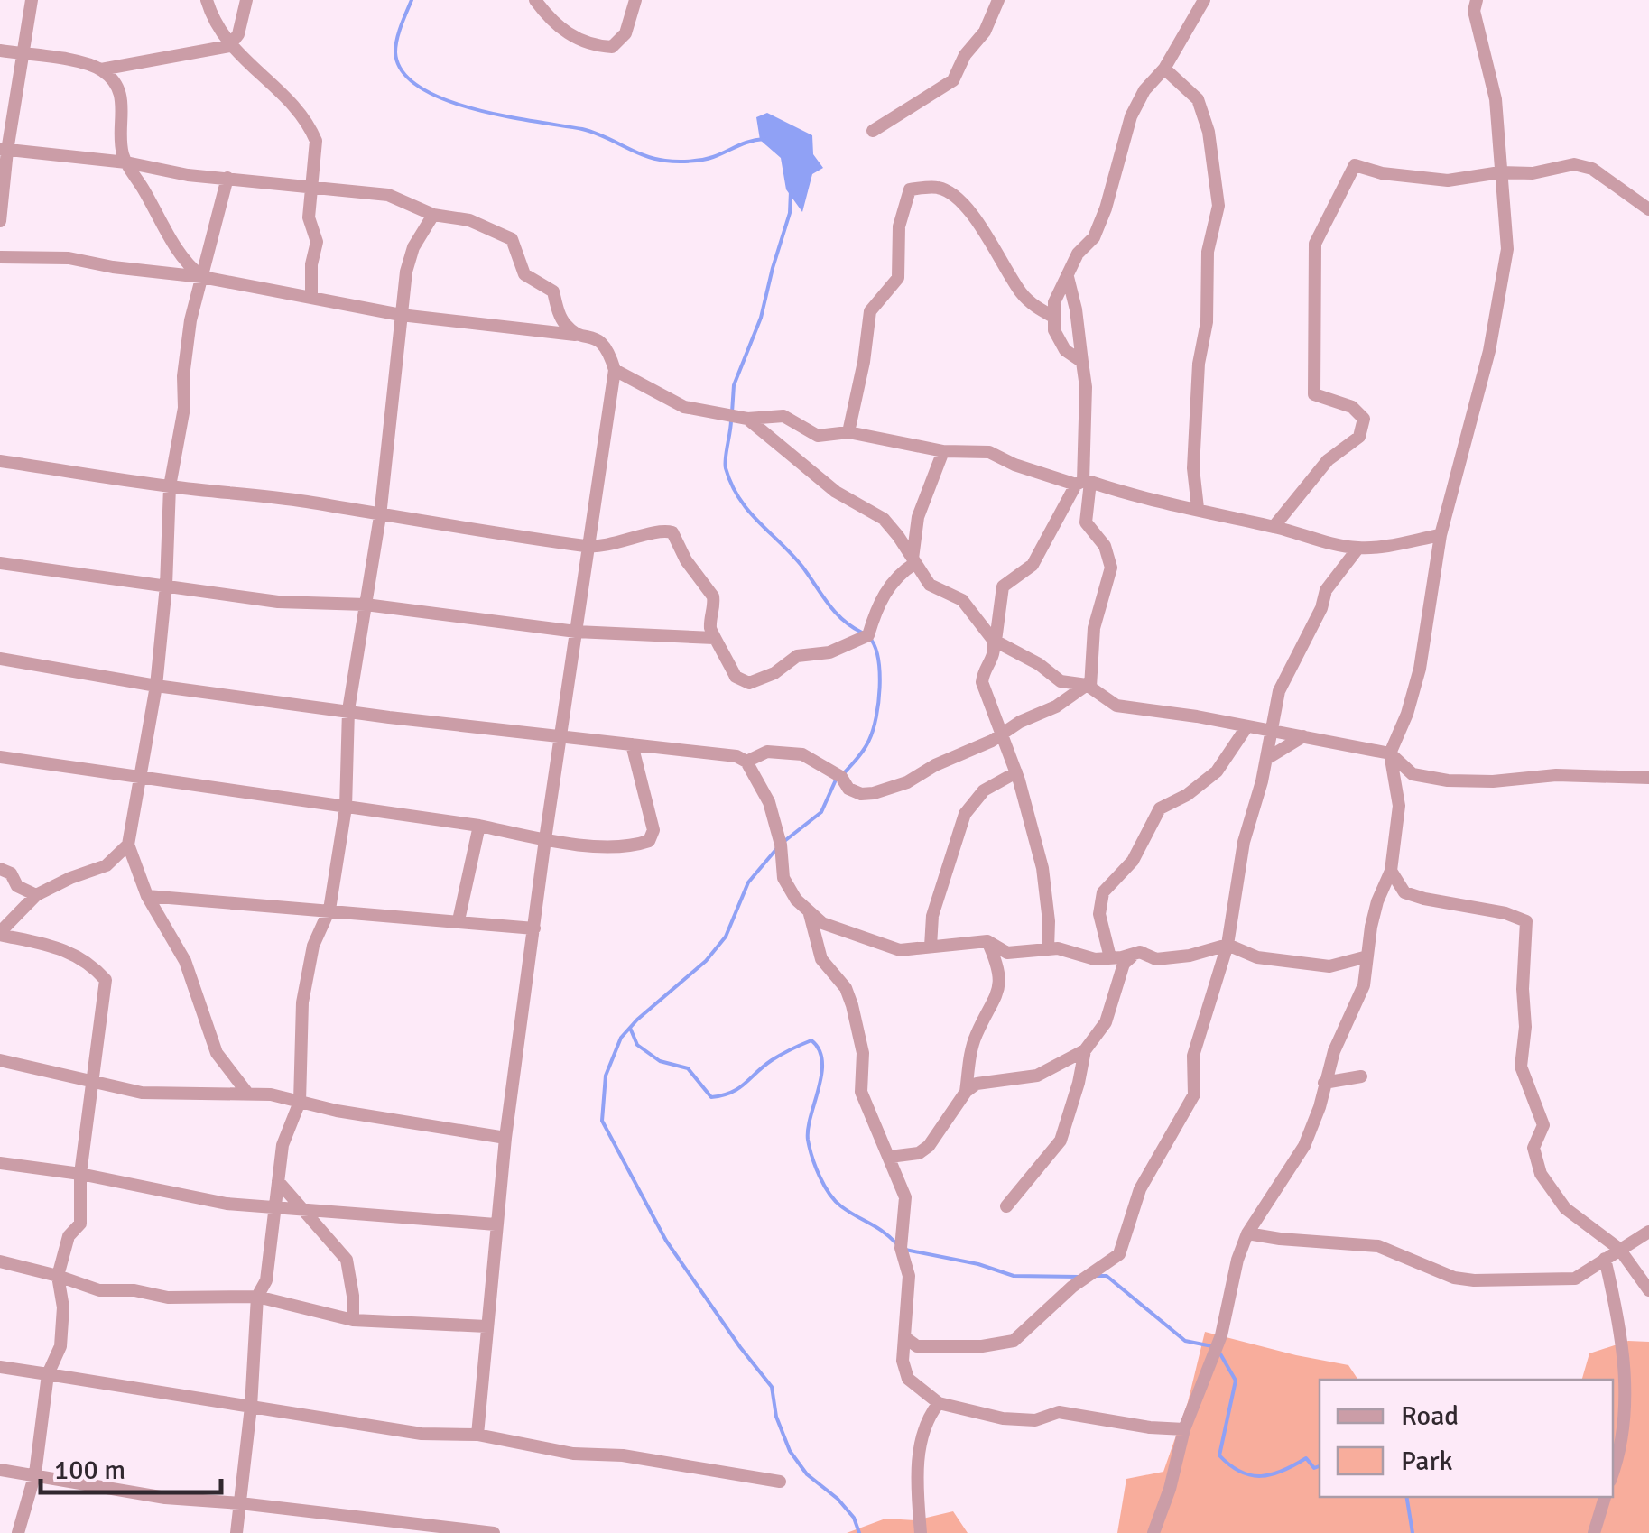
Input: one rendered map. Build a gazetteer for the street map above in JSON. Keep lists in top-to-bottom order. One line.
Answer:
{"legend":["Road","Park"],"scale_bar":"100 m"}
